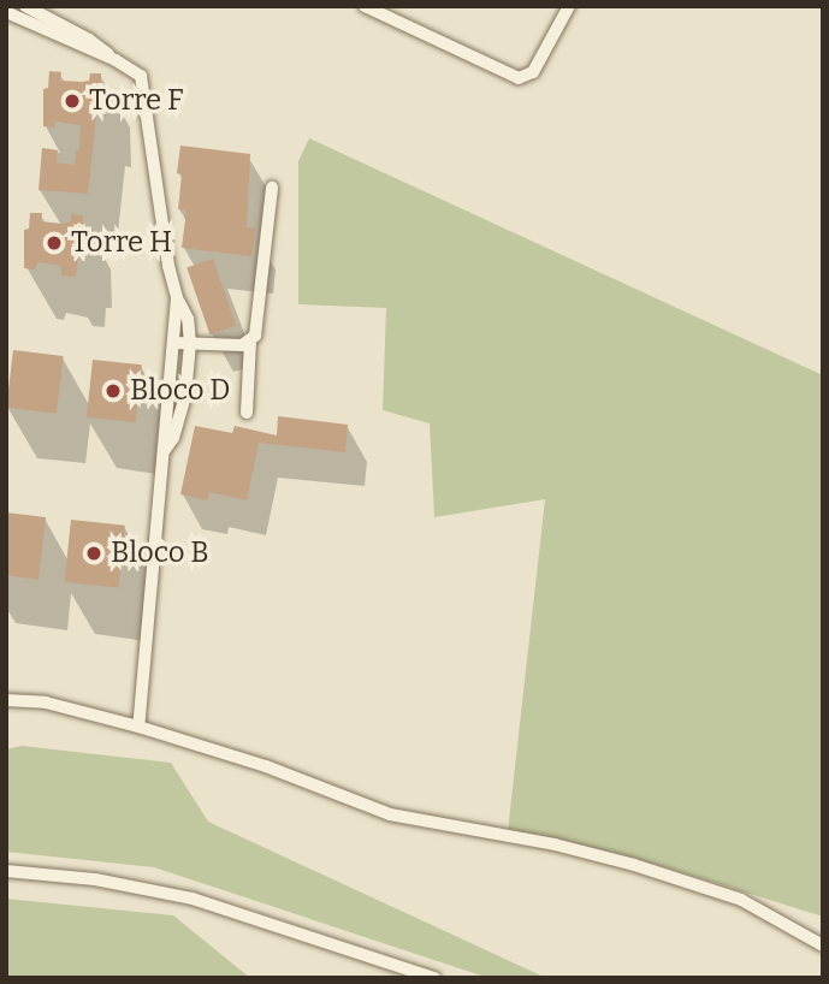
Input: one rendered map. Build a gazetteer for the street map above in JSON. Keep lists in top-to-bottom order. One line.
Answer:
{"places":["Torre F","Torre H","Bloco D","Bloco B"]}
